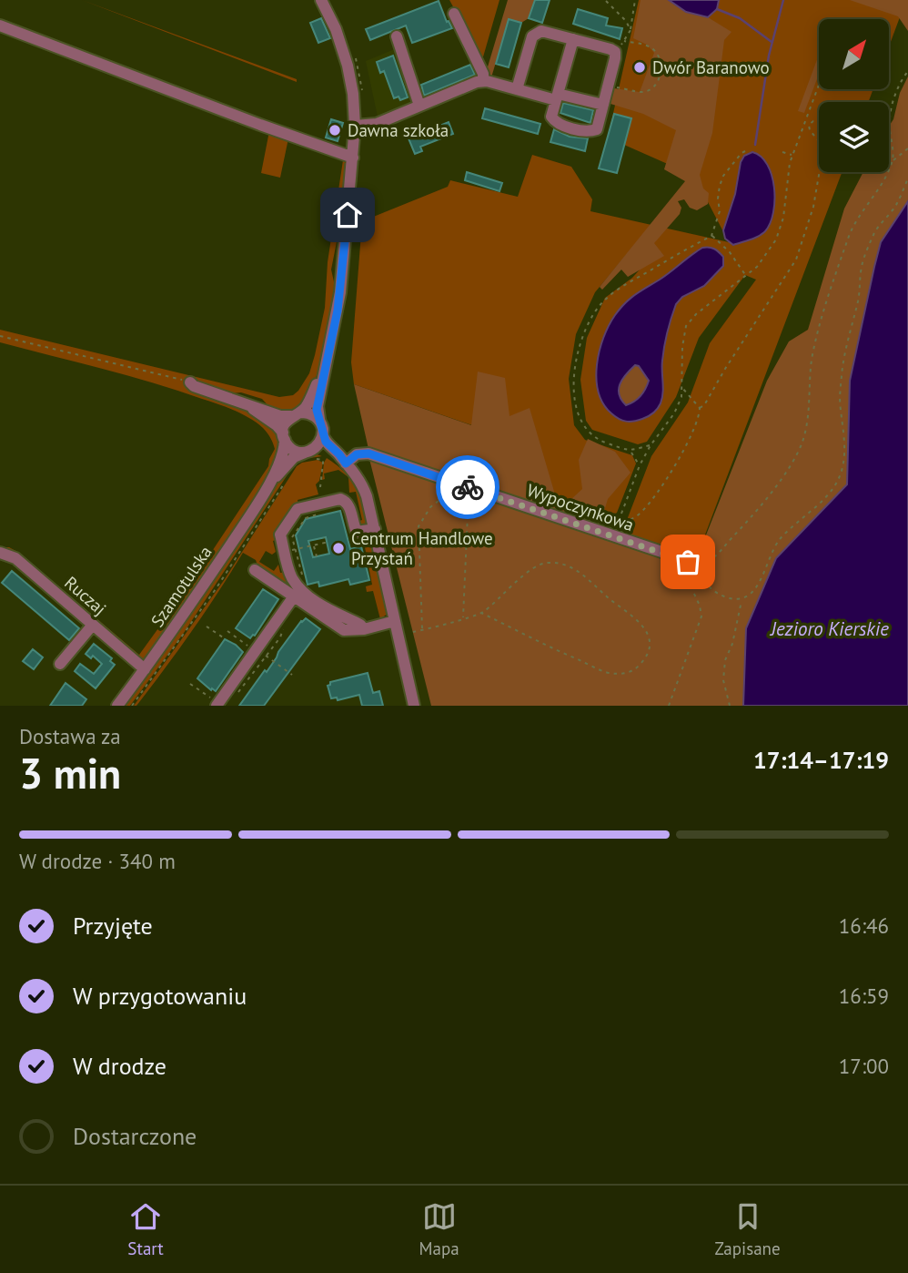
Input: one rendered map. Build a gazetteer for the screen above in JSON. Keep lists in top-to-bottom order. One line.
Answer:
{"streets":{"street":["Wypoczynkowa","Szamotulska","Ruczaj"]},"crossings":[["Szamotulska","Ruczaj"]],"water":["Jezioro Kierskie"],"places":["Dwór Baranowo","Dawna szkoła","Centrum Handlowe Przystań"],"north":"top right","page":{"heading":["3 min","Dostawa za","17:14–17:19"],"bar":"W drodze · 340 m","list":[["Przyjęte","16:46"],["W przygotowaniu","16:59"],["W drodze","17:00"],"Dostarczone"],"tabs":["Start","Mapa","Zapisane"]}}
